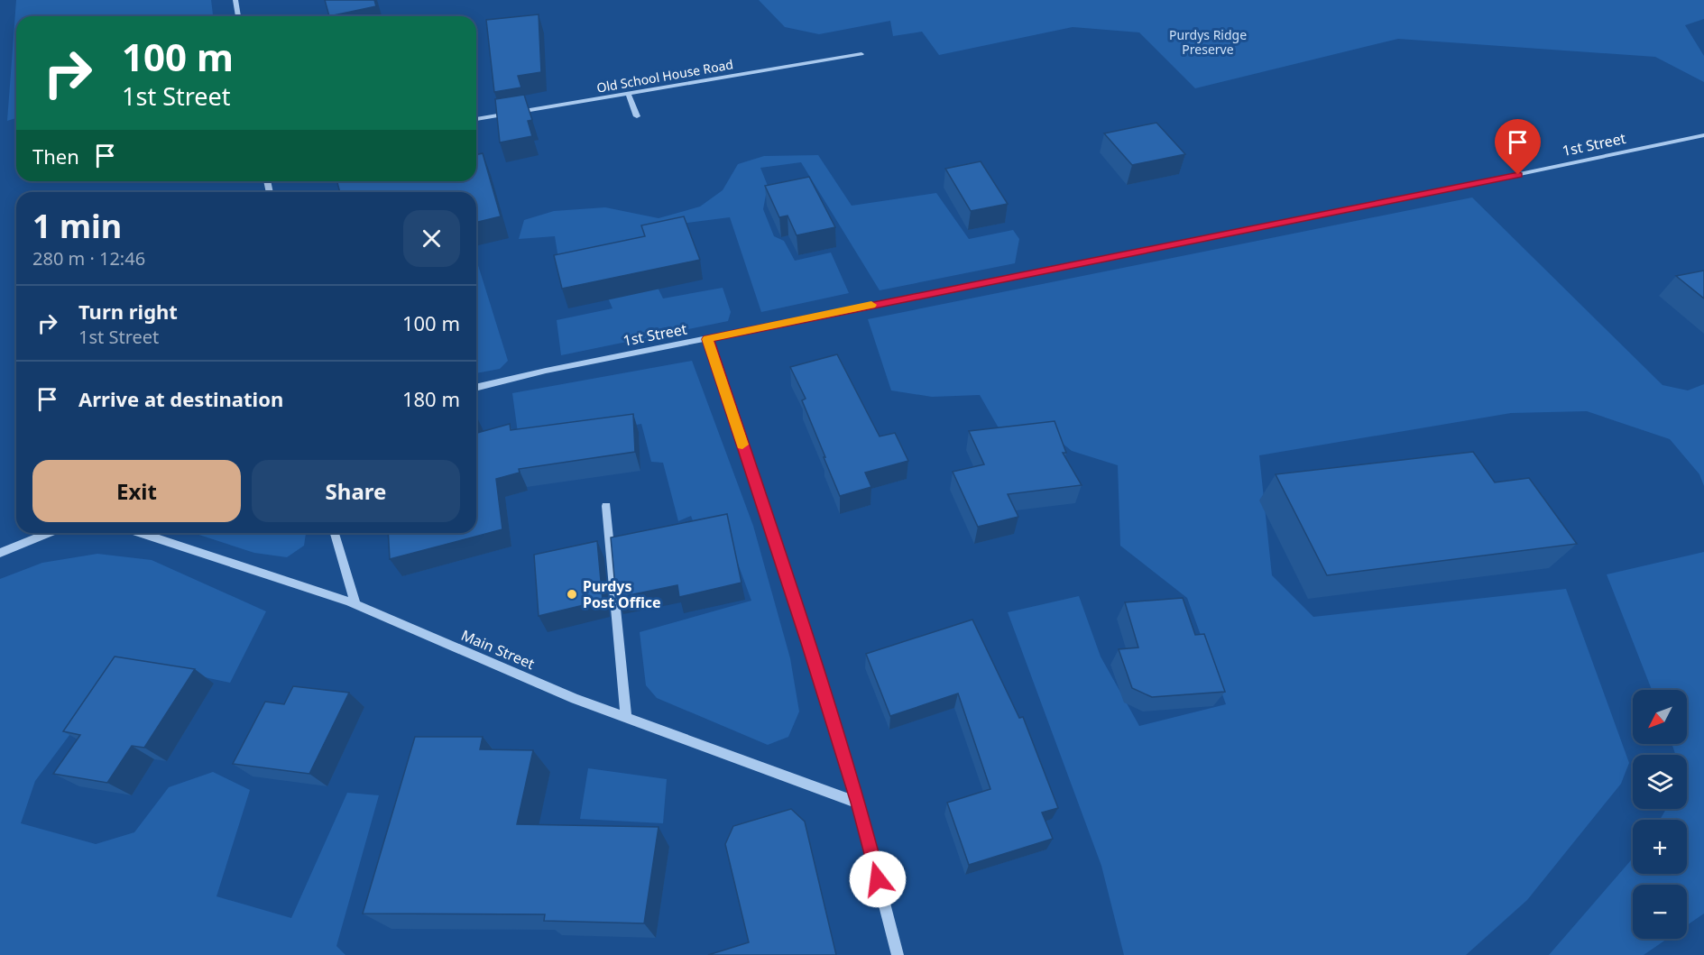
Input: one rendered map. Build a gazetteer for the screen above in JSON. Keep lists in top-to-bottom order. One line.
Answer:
{"streets":{"street":["Old School House Road","1st Street","Main Street"]},"parks":["Purdys Ridge Preserve"],"places":["Purdys Post Office"],"north":"bottom left","page":{"turn":["100 m","1st Street"],"then":"Then","heading":["1 min","280 m · 12:46"],"list":[{"name":"Turn right","note":"1st Street","value":"100 m"},{"name":"Arrive at destination","value":"180 m"}],"buttons":["Exit","Share"],"map_buttons":["+","−"]}}
